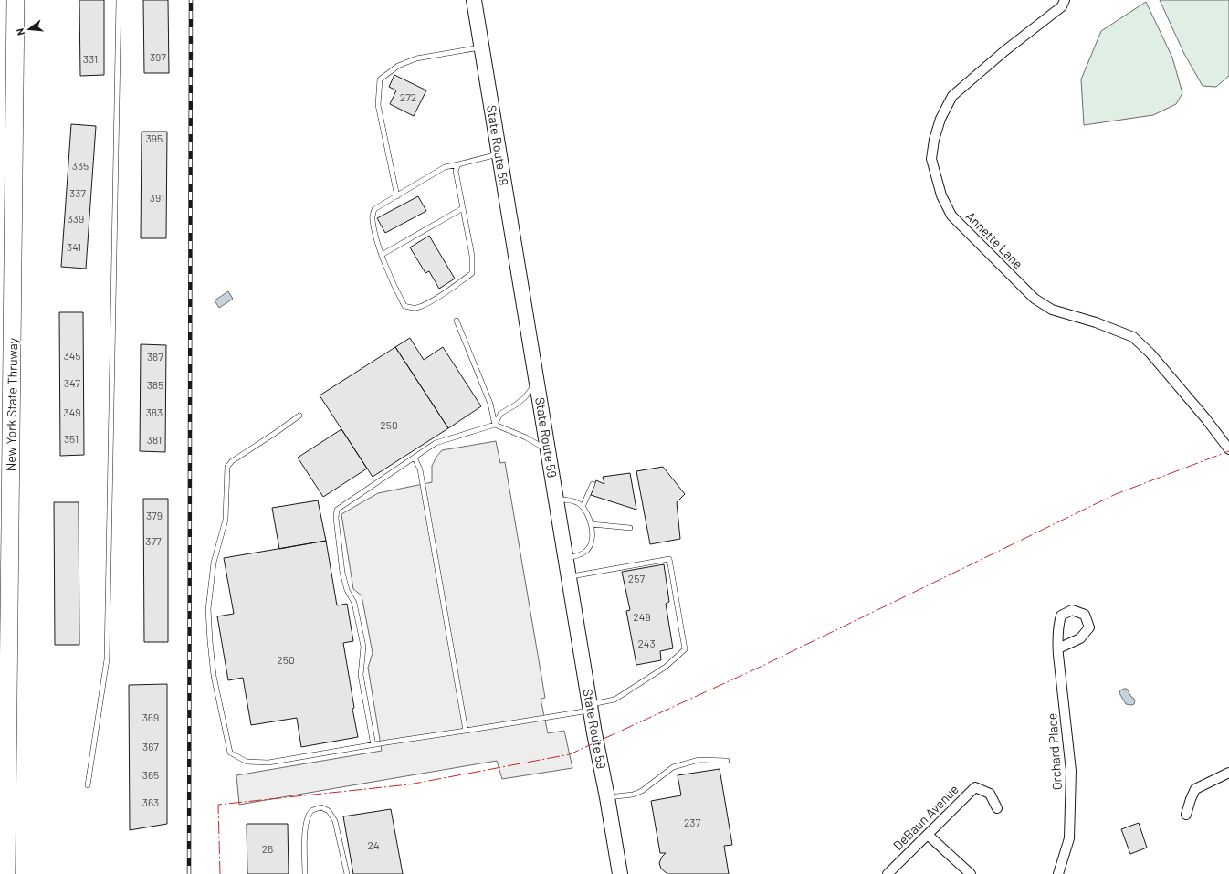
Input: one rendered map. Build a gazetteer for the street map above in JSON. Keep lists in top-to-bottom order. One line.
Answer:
{"streets":{"highway":["New York State Thruway"],"main road":["State Route 59"],"street":["Annette Lane","Orchard Place","DeBaun Avenue"]},"house_numbers":["397","331","272","395","335","337","391","339","341","345","387","347","385","349","383","250","351","381","379","377","257","249","243","250","369","367","365","363","237","24","26"],"north":"left"}
